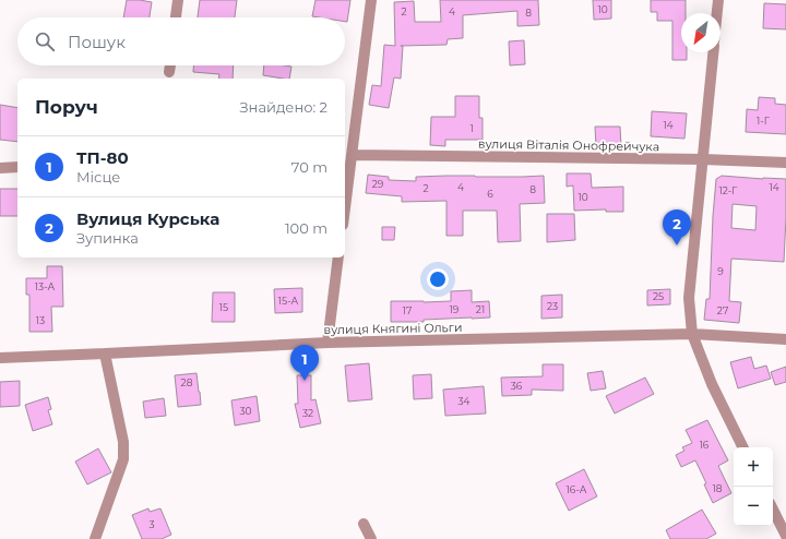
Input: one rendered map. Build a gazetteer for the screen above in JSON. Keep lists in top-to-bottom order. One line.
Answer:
{"streets":{"street":["вулиця Віталія Онофрейчука","вулиця Княгині Ольги"]},"house_numbers":["10","2","4","8","1-Г","14","1","29","4","14","2","8","12-Г","6","10","9","13-А","25","15-А","23","15","19","21","17","27","13","28","36","34","30","32","16","18","16-А","3"],"north":"bottom left","page":{"search":"Пошук","heading":["Поруч","Знайдено: 2"],"list":[{"mark":"1","name":"ТП-80","note":"Місце","value":"70 m"},{"mark":"2","name":"Вулиця Курська","note":"Зупинка","value":"100 m"}],"pins":["2","1"],"map_buttons":["+","−"]}}
